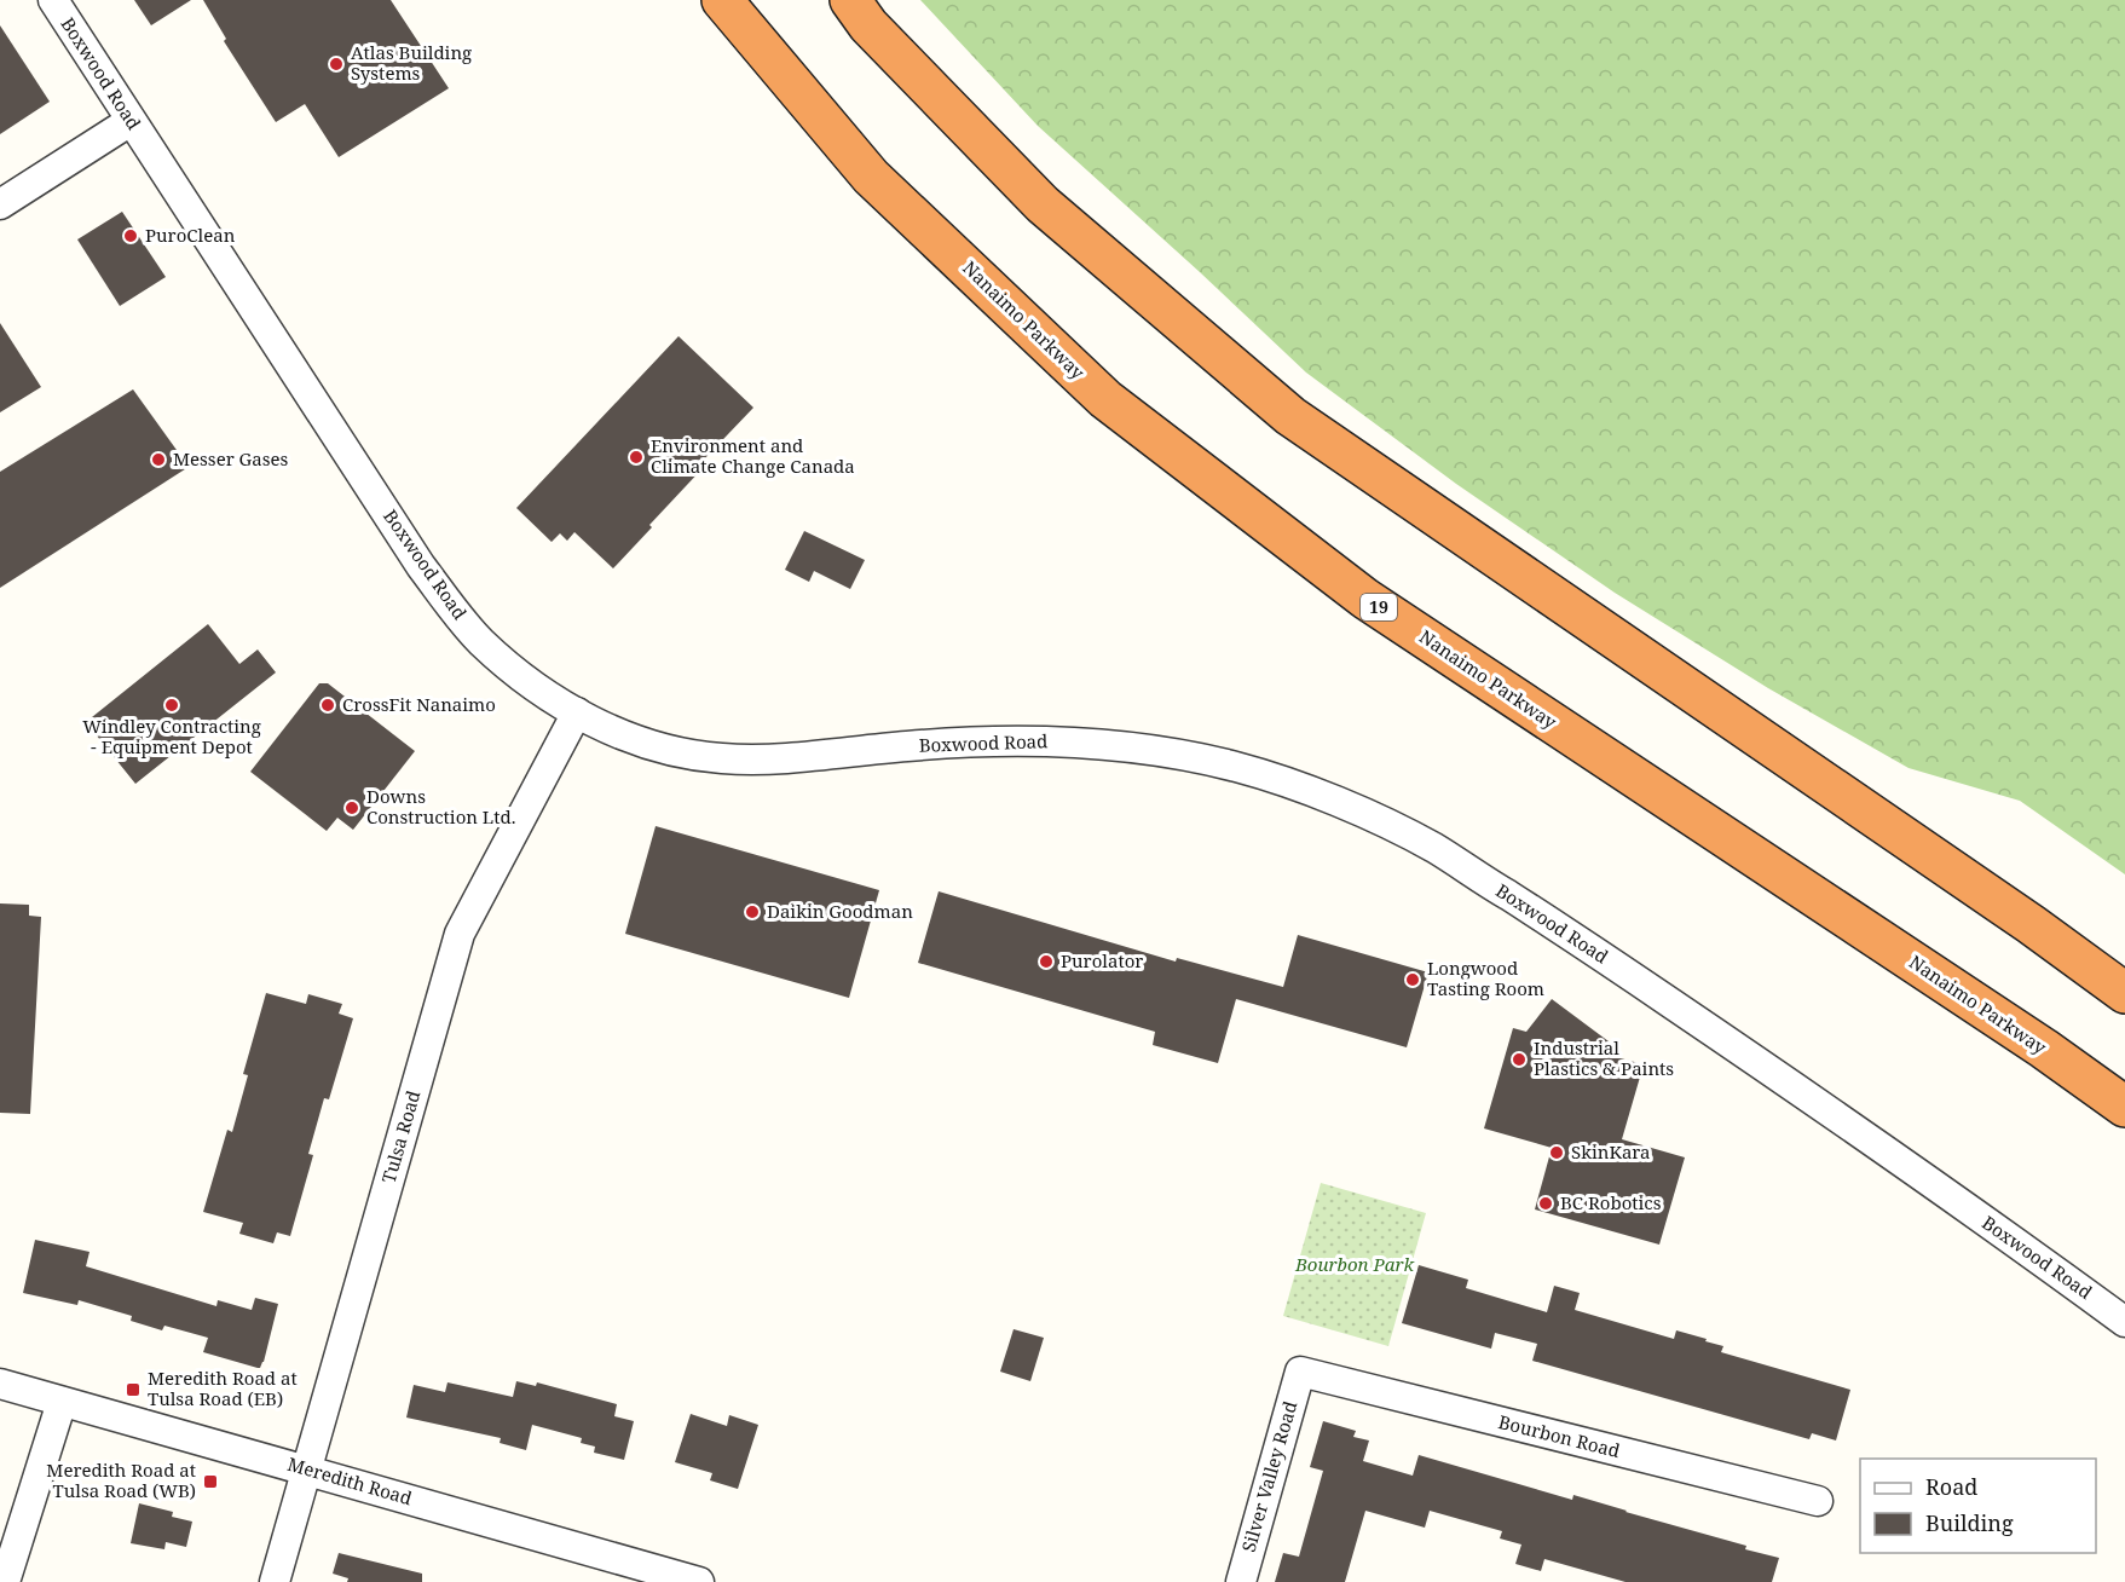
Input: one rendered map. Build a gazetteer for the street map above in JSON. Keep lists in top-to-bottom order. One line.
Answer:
{"streets":{"highway":["Nanaimo Parkway","19"],"street":["Boxwood Road","Tulsa Road","Bourbon Road","Silver Valley Road","Meredith Road"]},"crossings":[["Boxwood Road","Tulsa Road"],["Tulsa Road","Meredith Road"],["Bourbon Road","Silver Valley Road"]],"parks":["Bourbon Park"],"places":{"other":["Atlas Building Systems","PuroClean","Environment and Climate Change Canada","Messer Gases","Windley Contracting - Equipment Depot","CrossFit Nanaimo","Downs Construction Ltd.","Daikin Goodman","Purolator","Longwood Tasting Room","Industrial Plastics & Paints","SkinKara","BC Robotics"],"transit":["Meredith Road at Tulsa Road (EB)","Meredith Road at Tulsa Road (WB)"]},"legend":["Road","Building"]}
